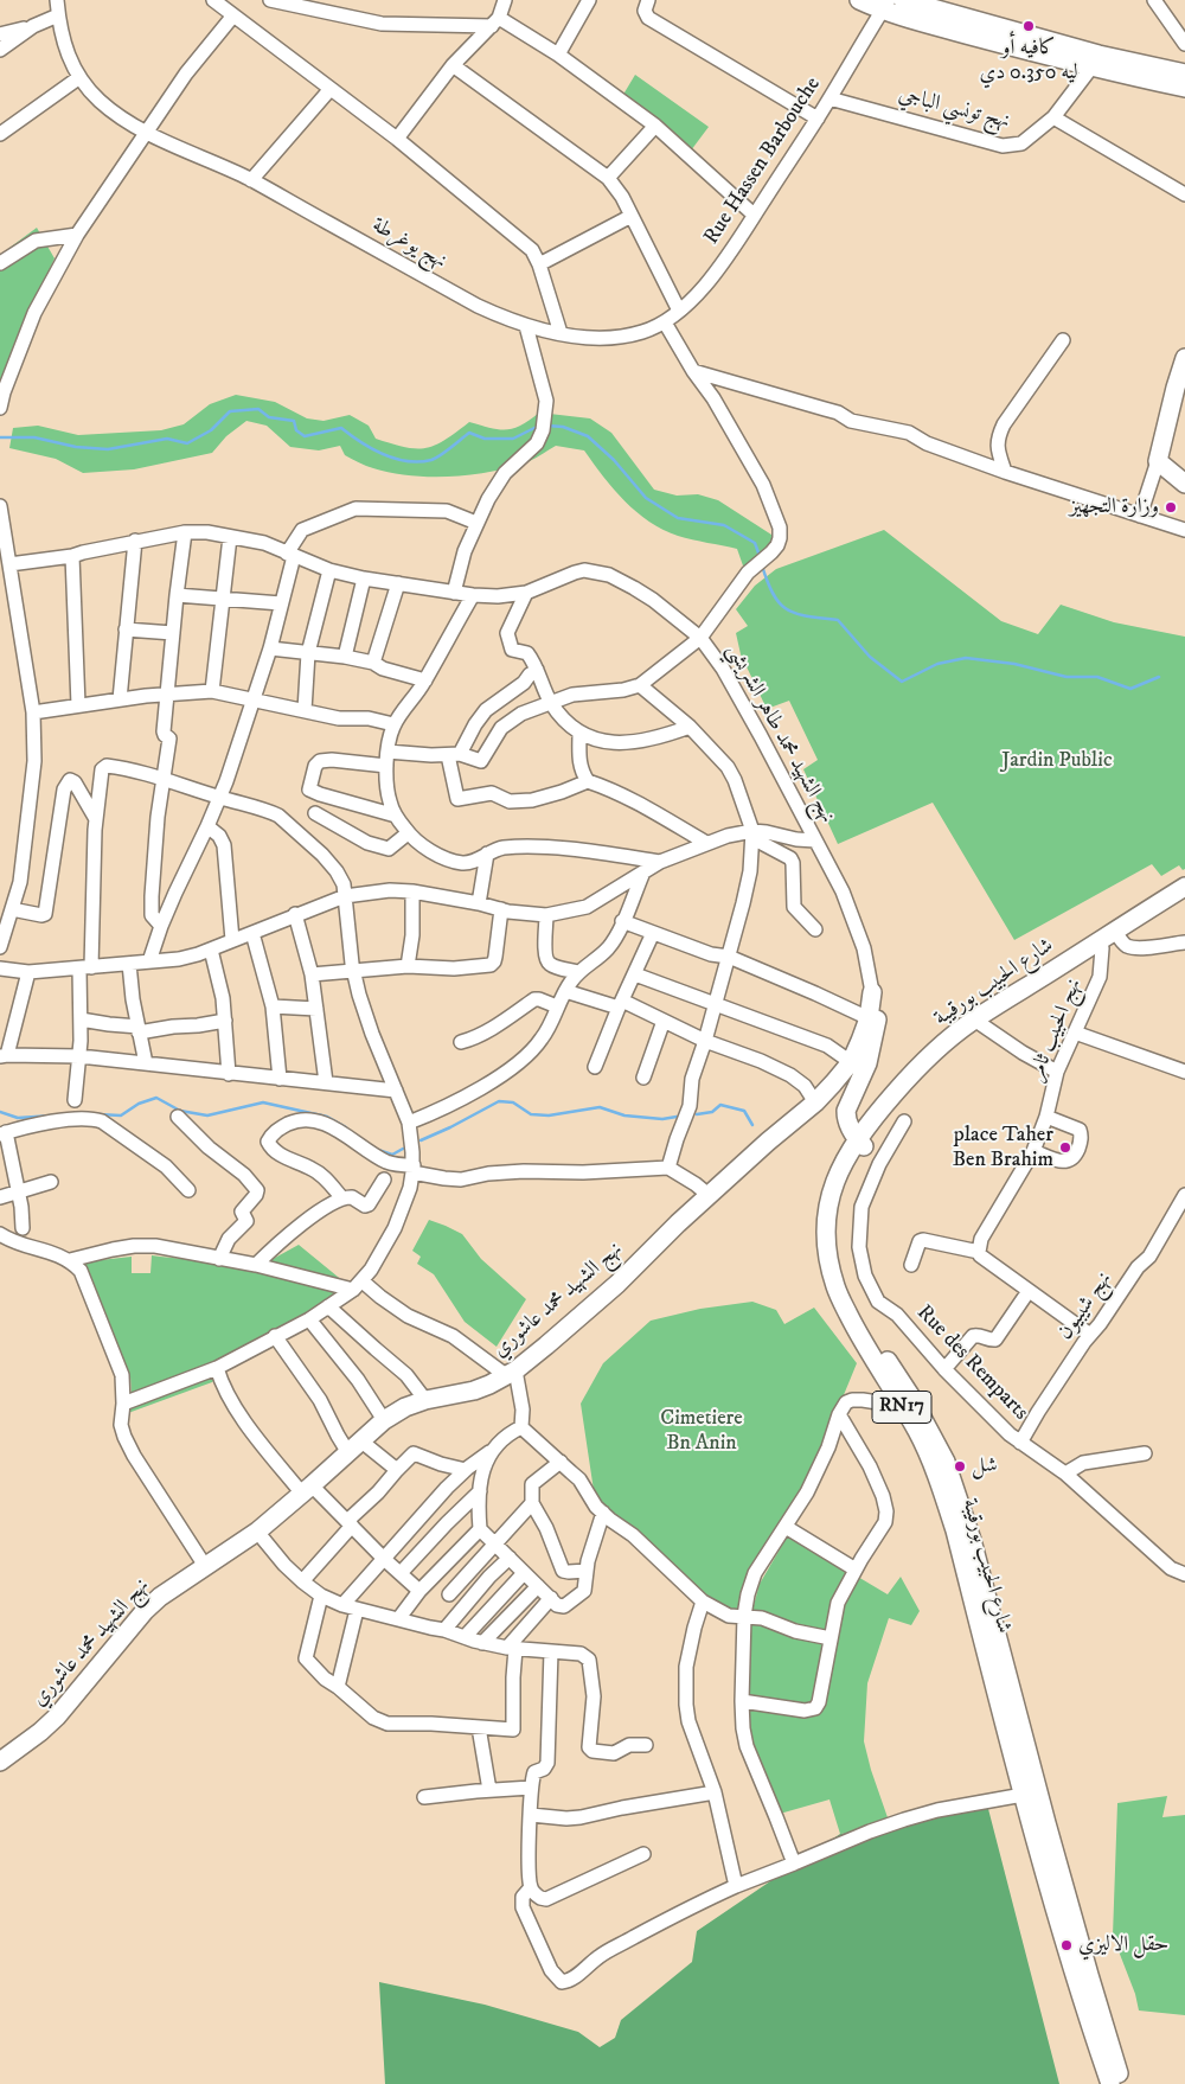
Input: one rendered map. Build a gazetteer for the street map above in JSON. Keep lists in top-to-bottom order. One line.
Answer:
{"streets":{"main road":["شارع الحبيب بورقيبة","نهج الشهيد محمد عاشوري","RN17"],"street":["نهج تونسي الباجي","Rue Hassen Barbouche","نهج يوغرطة","نهج الشهيد محمد طاهر الشريشي","نهج الحبيب ثامر","نهج شيبيون","Rue des Remparts"]},"crossings":[["نهج تونسي الباجي","Rue Hassen Barbouche"],["Rue Hassen Barbouche","نهج يوغرطة"],["نهج الشهيد محمد طاهر الشريشي","نهج الشهيد محمد عاشوري"],["شارع الحبيب بورقيبة","نهج الحبيب ثامر"],["نهج شيبيون","Rue des Remparts"]],"parks":["Jardin Public","Cimetiere Bn Anin"],"places":["كافيه أو ليه 0.350 دي","وزارة التجهيز","place Taher Ben Brahim","شل","حقل الاليزي"]}
